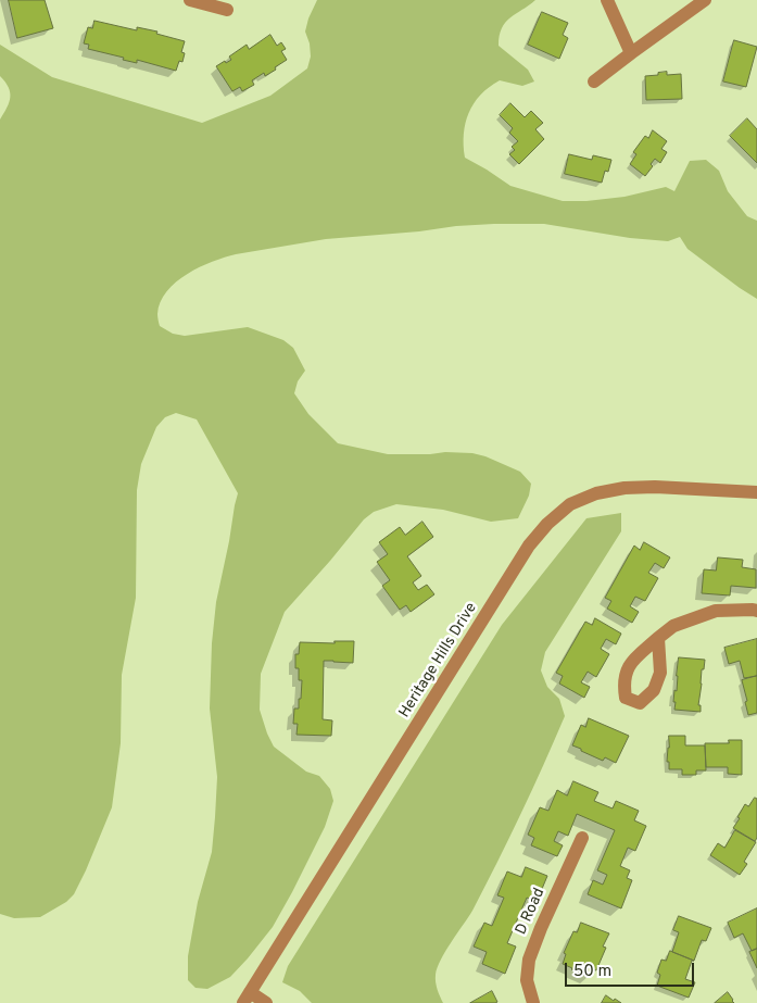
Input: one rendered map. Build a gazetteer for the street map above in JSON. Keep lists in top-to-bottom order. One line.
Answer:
{"streets":{"street":["Heritage Hills Drive","D Road"]},"scale_bar":"50 m"}
